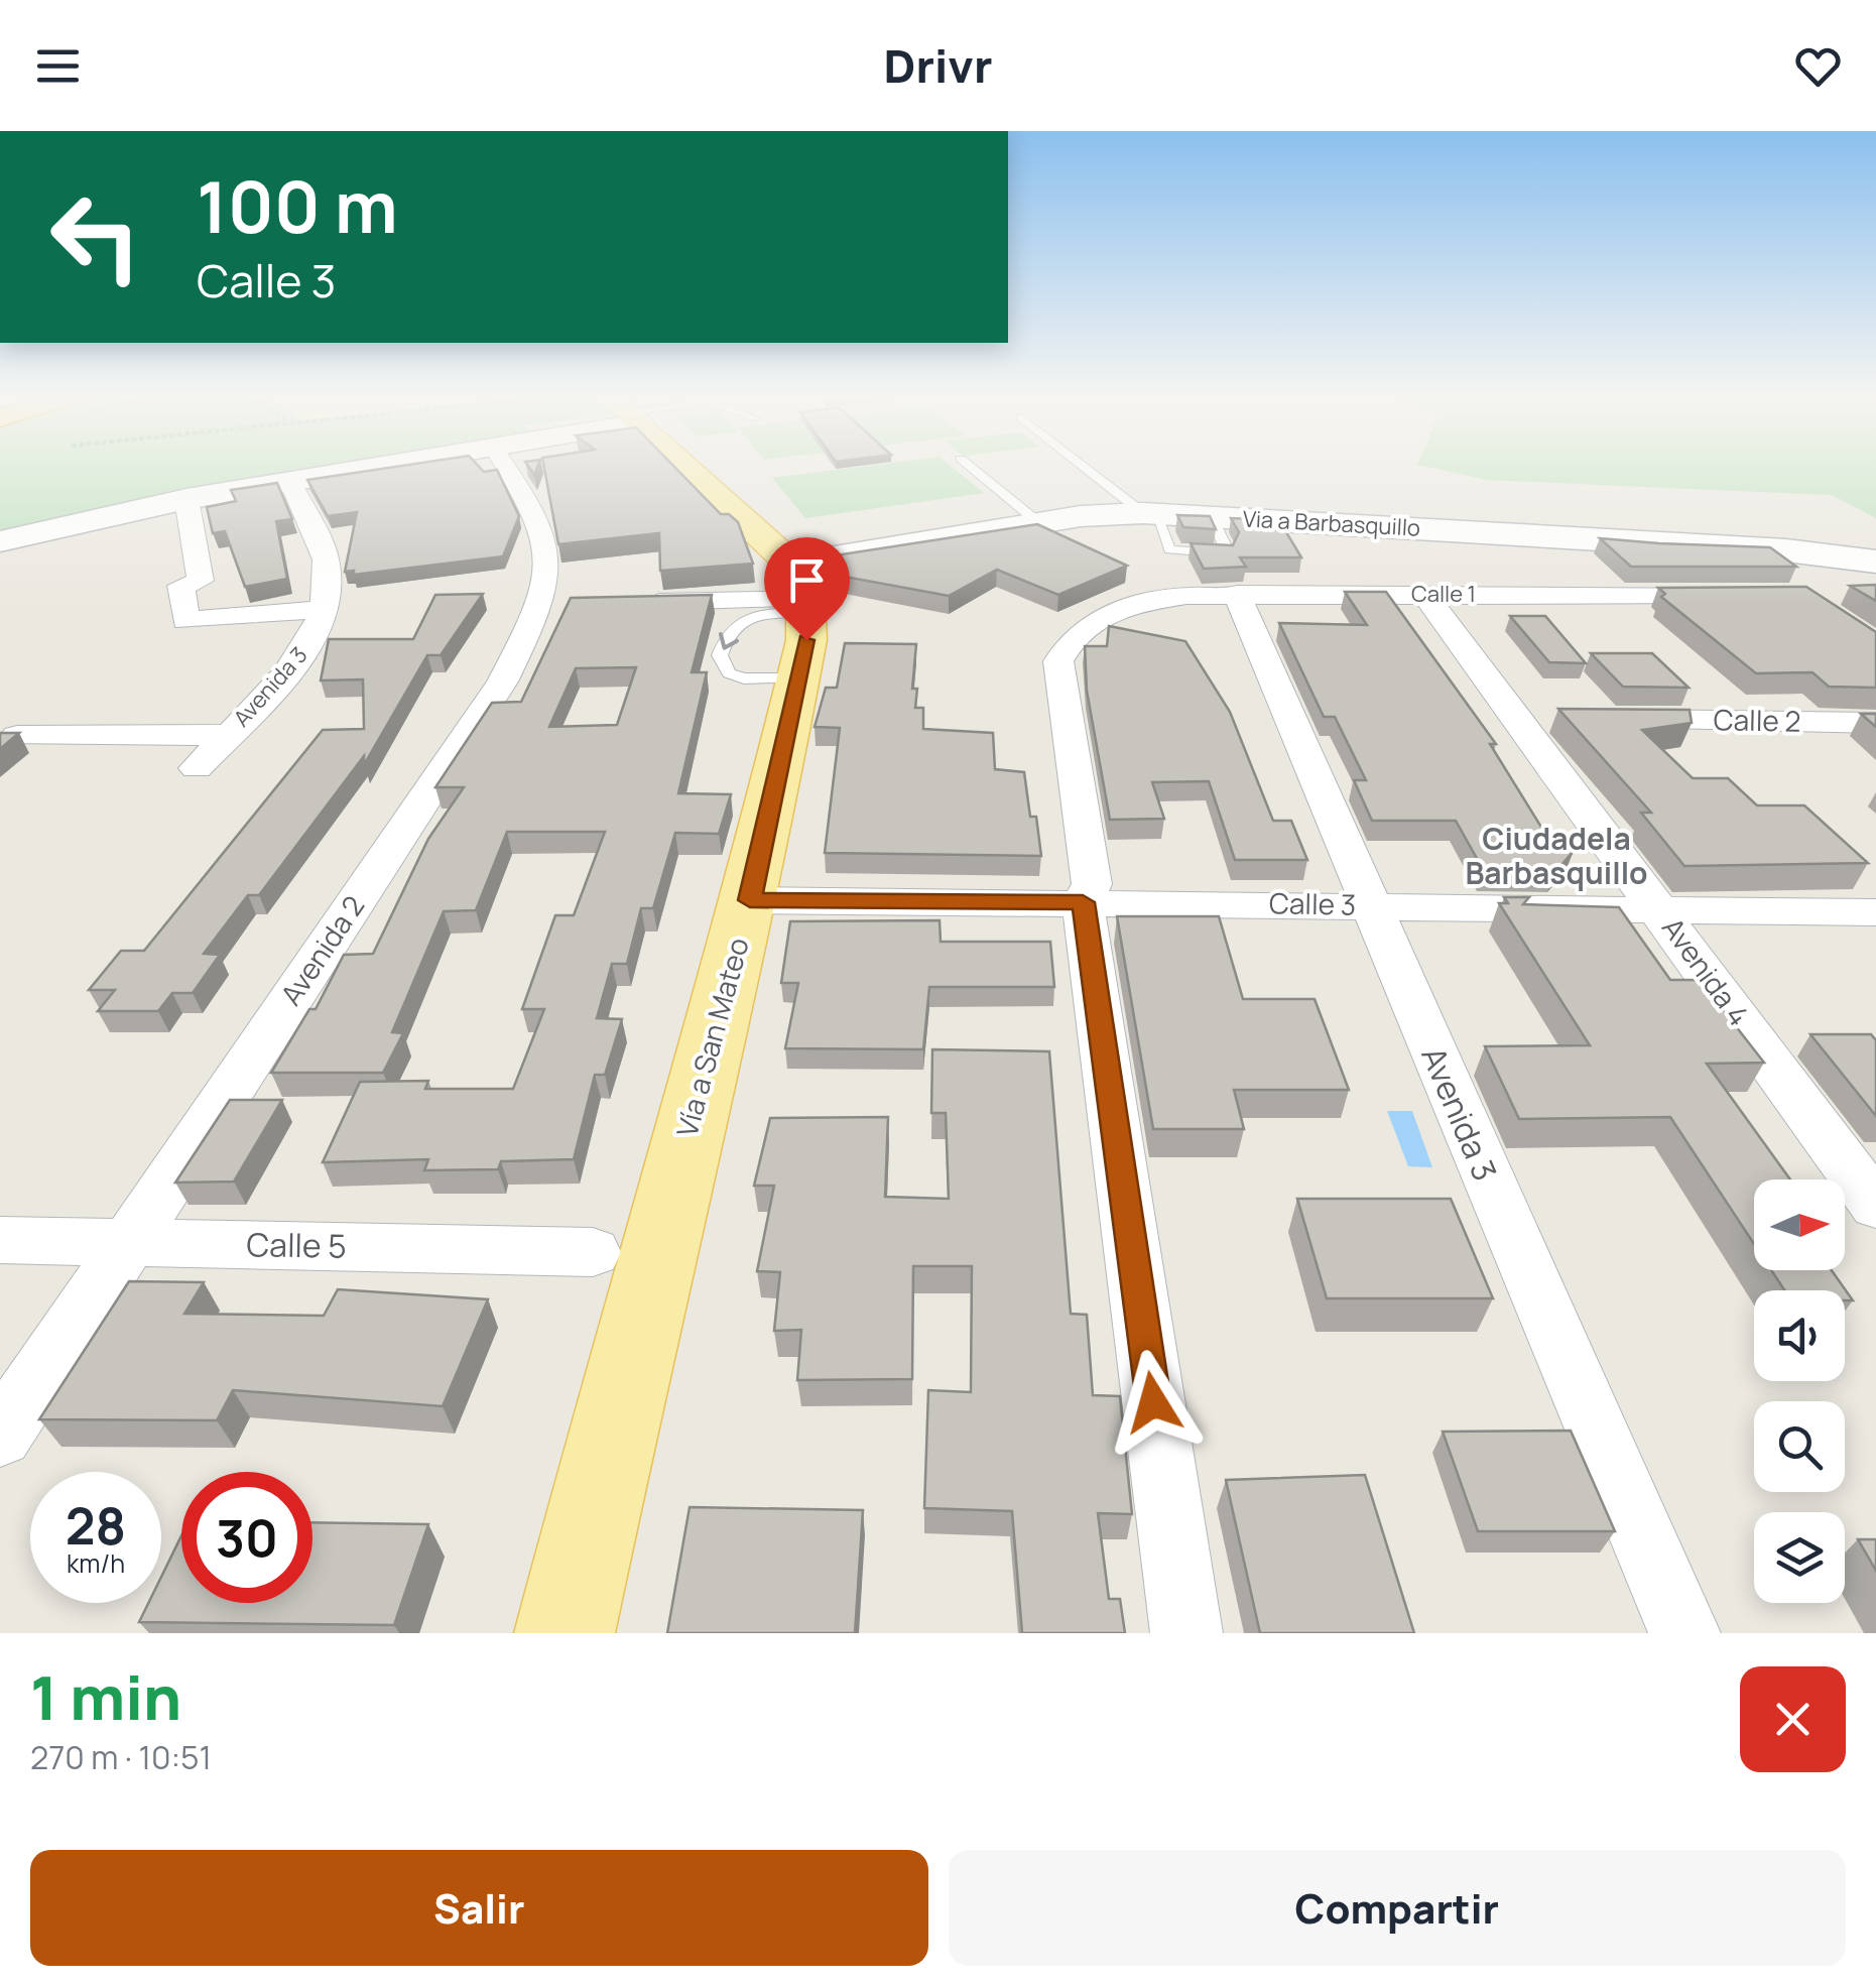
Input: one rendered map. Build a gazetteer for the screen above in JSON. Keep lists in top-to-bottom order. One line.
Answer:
{"streets":{"main road":["Via a Barbasquillo","Vía a San Mateo"],"street":["Calle 1","Avenida 3","Calle 2","Calle 3","Avenida 2","Avenida 4","Calle 5"]},"crossings":[["Via a Barbasquillo","Vía a San Mateo"],["Calle 1","Avenida 3"],["Calle 1","Calle 3"],["Calle 1","Avenida 4"],["Avenida 3","Calle 3"],["Calle 3","Avenida 4"],["Calle 3","Vía a San Mateo"],["Avenida 2","Calle 5"]],"districts":["Ciudadela Barbasquillo"],"north":"right","page":{"header":"Drivr","turn":["100 m","Calle 3"],"speed":"28 km/h","limit":"30","heading":["1 min","270 m · 10:51"],"buttons":["Salir","Compartir"]}}
